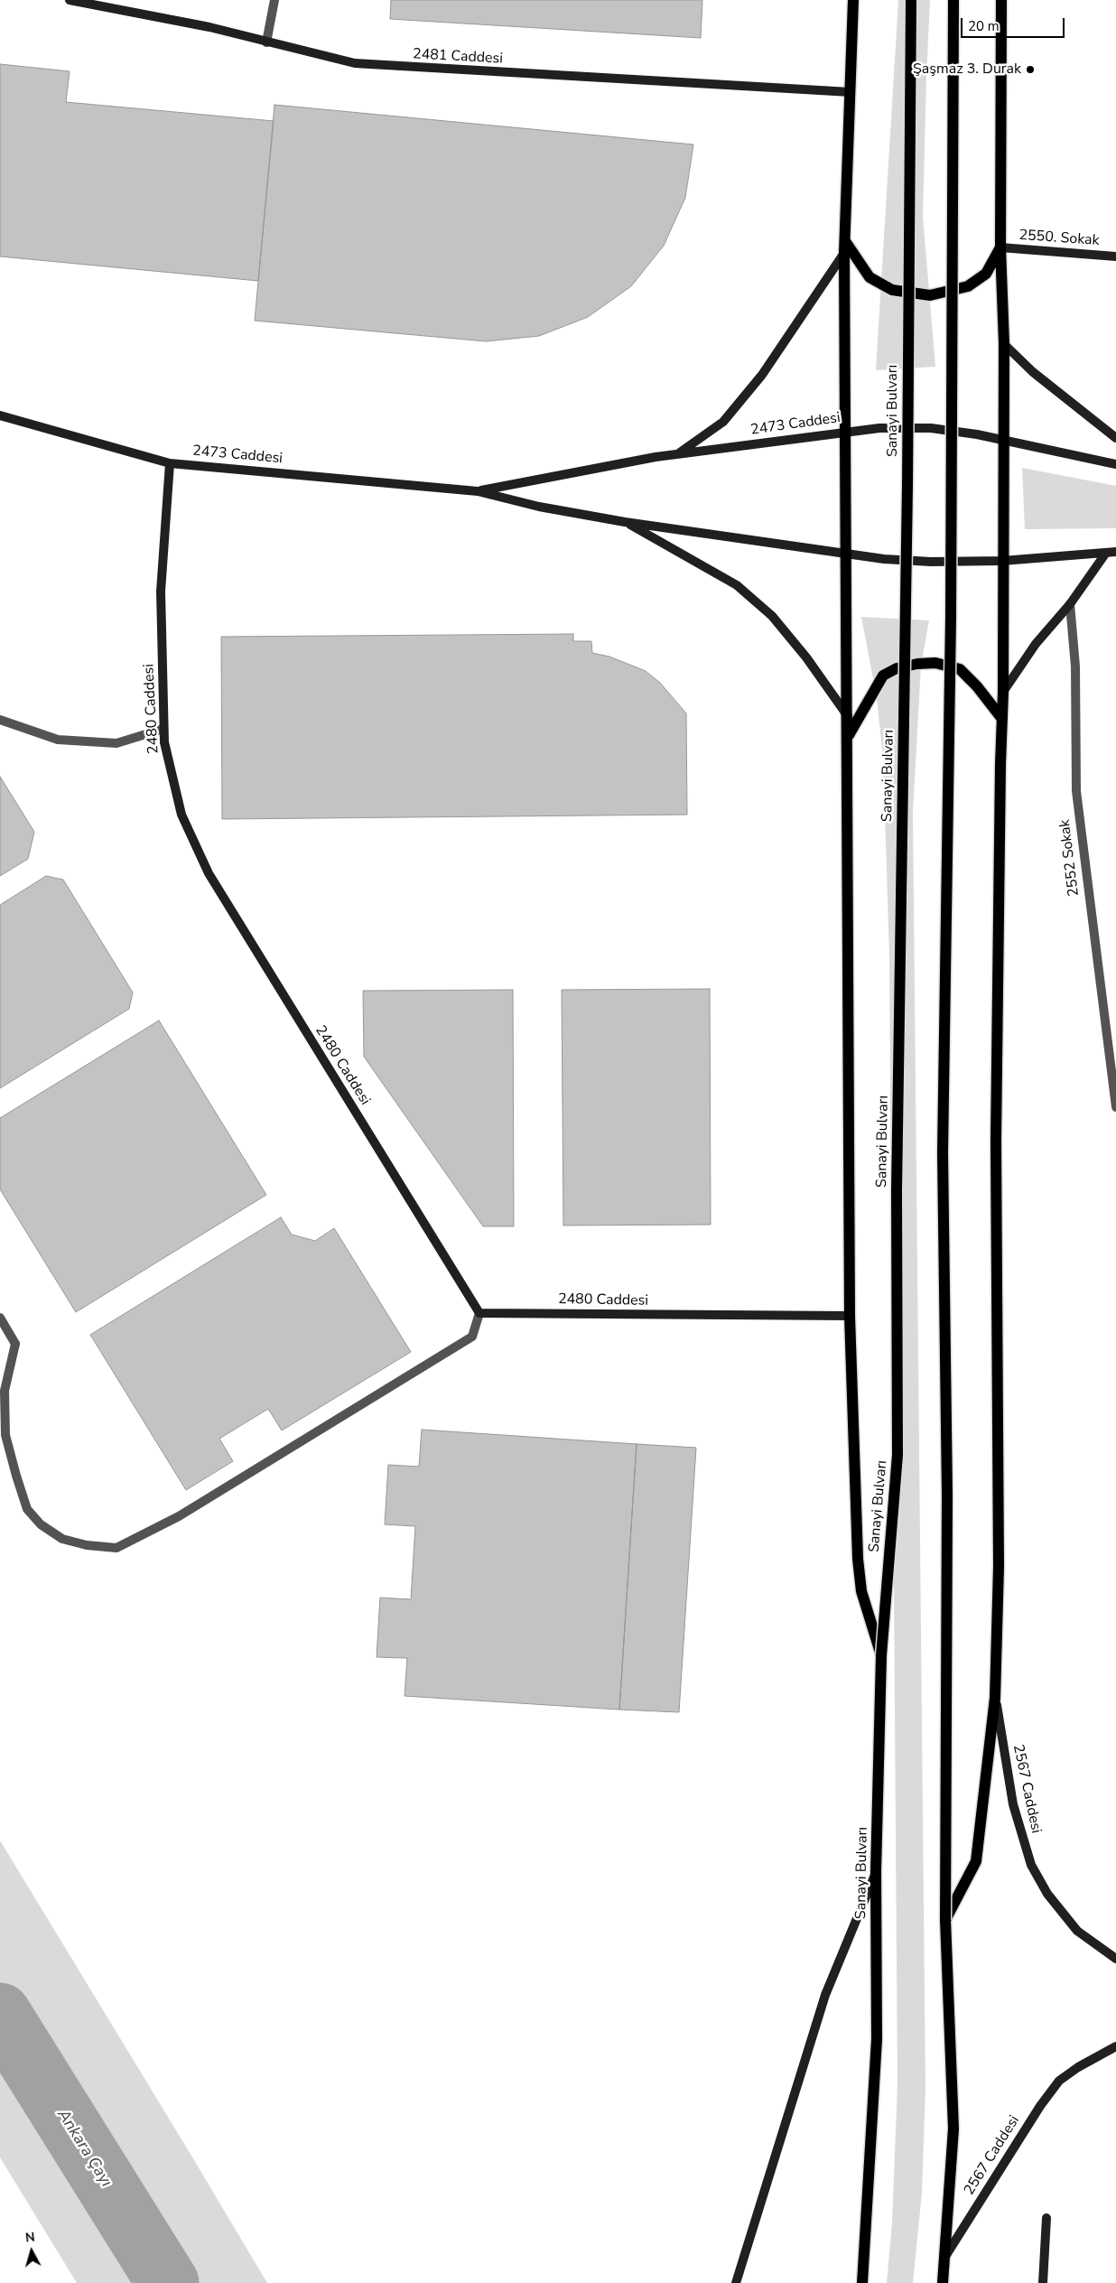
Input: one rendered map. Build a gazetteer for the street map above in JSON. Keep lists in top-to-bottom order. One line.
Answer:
{"streets":{"main road":["Sanayi Bulvarı"],"street":["2481 Caddesi","2550. Sokak","2473 Caddesi","2480 Caddesi","2552 Sokak","2567 Caddesi"]},"crossings":[["2473 Caddesi","2480 Caddesi"]],"water":["Ankara Çayı"],"places":["Şaşmaz 3. Durak"],"scale_bar":"20 m","north":"top"}
